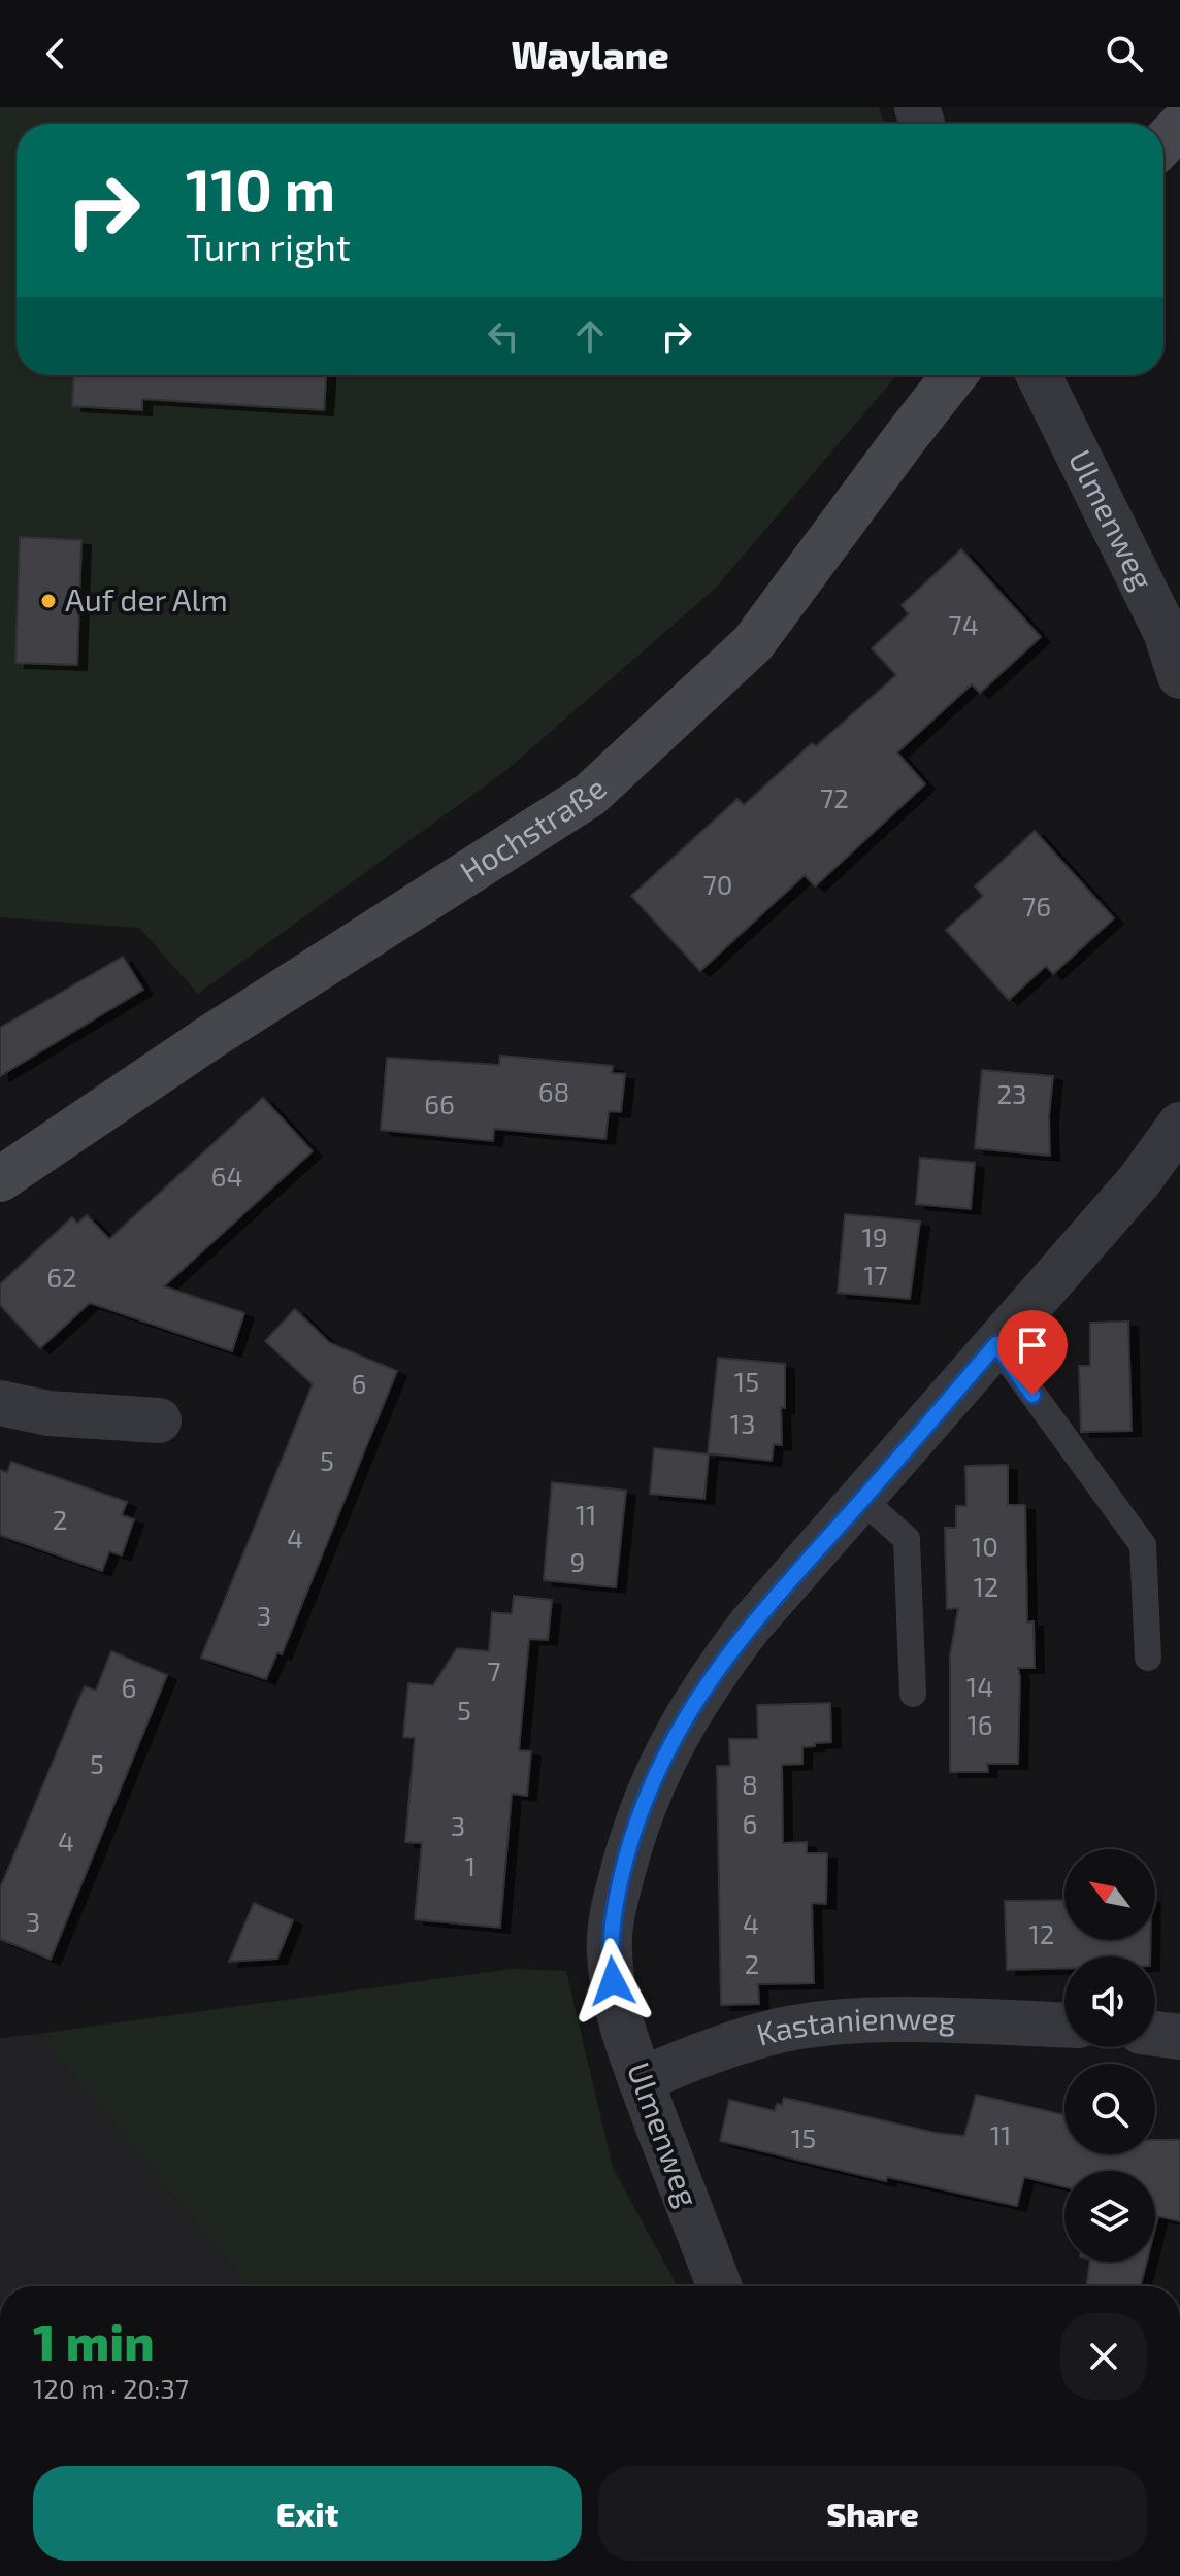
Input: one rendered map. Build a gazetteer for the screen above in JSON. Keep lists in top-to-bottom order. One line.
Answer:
{"streets":{"street":["Ulmenweg","Hochstraße","Kastanienweg"]},"crossings":[["Ulmenweg","Kastanienweg"]],"places":["Auf der Alm"],"house_numbers":["74","72","70","76","68","23","66","64","19","17","62","15","6","13","5","11","2","4","10","9","12","3","7","14","6","5","16","5","8","6","3","4","1","3","4","12","2","11","15"],"north":"top left","page":{"header":"Waylane","turn":["110 m","Turn right"],"heading":["1 min","120 m · 20:37"],"buttons":["Exit","Share"]}}
